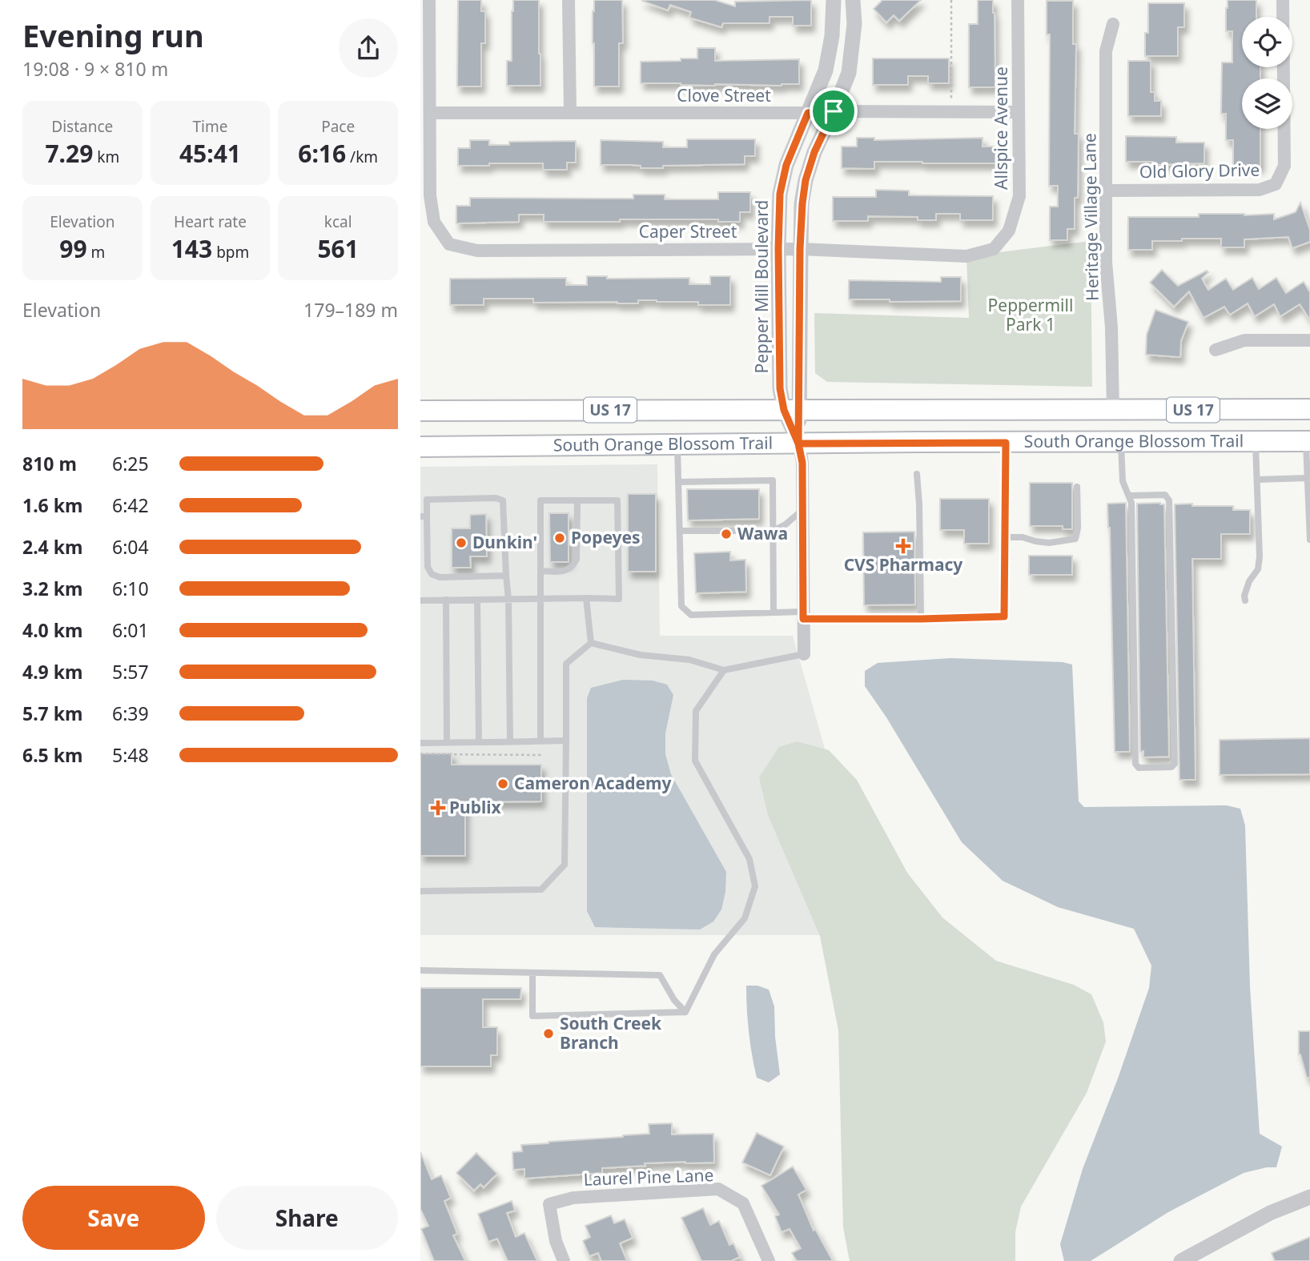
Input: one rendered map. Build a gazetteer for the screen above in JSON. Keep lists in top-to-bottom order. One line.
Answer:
{"streets":{"main road":["US 17","South Orange Blossom Trail"],"street":["Clove Street","Allspice Avenue","Old Glory Drive","Heritage Village Lane","Caper Street","Pepper Mill Boulevard","Laurel Pine Lane"]},"crossings":[["Clove Street","Allspice Avenue"],["Clove Street","Caper Street"],["Clove Street","Pepper Mill Boulevard"],["Allspice Avenue","Caper Street"],["Old Glory Drive","Heritage Village Lane"],["Heritage Village Lane","South Orange Blossom Trail"],["Caper Street","Pepper Mill Boulevard"],["Pepper Mill Boulevard","South Orange Blossom Trail"]],"parks":["Peppermill Park 1"],"places":{"other":["Wawa","Popeyes","Dunkin'","Cameron Academy","South Creek Branch"],"health":["CVS Pharmacy","Publix"]},"page":{"heading":["Evening run","19:08 · 9 × 810 m"],"stats":[["Distance","7.29 km"],["Time","45:41"],["Pace","6:16 /km"],["Elevation","99 m"],["Heart rate","143 bpm"],["kcal","561"]],"chart":["Elevation","179–189 m"],"list":[{"name":"810 m","note":"6:25"},{"name":"1.6 km","note":"6:42"},{"name":"2.4 km","note":"6:04"},{"name":"3.2 km","note":"6:10"},{"name":"4.0 km","note":"6:01"},{"name":"4.9 km","note":"5:57"},{"name":"5.7 km","note":"6:39"},{"name":"6.5 km","note":"5:48"}],"buttons":["Save","Share"]}}
